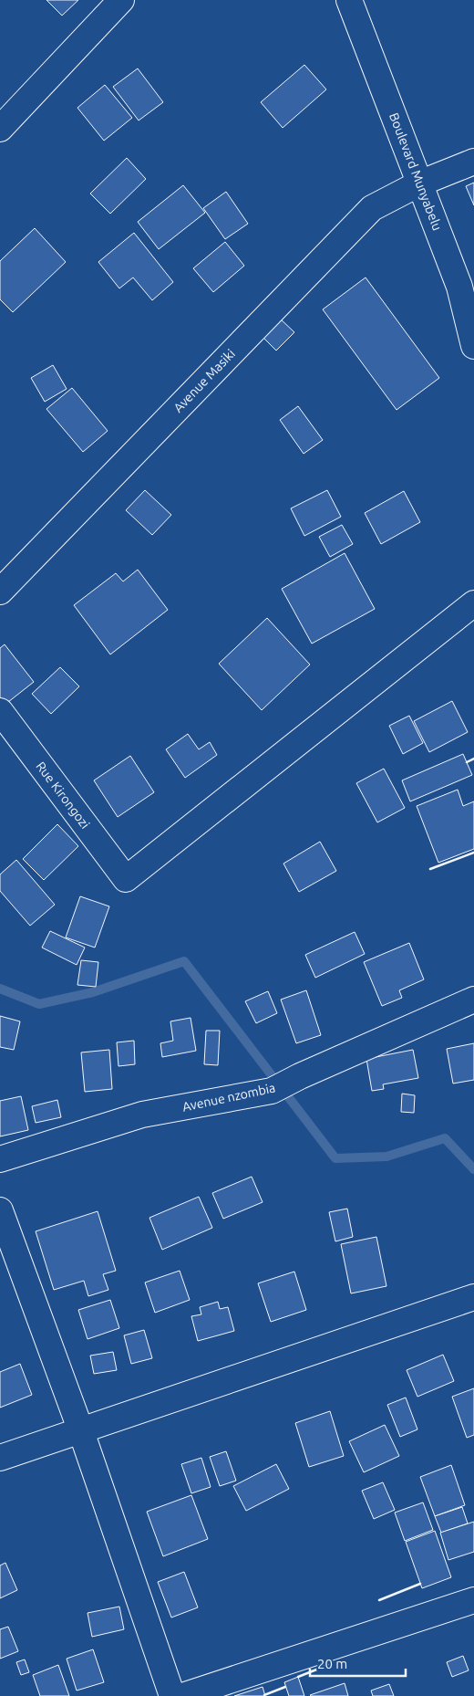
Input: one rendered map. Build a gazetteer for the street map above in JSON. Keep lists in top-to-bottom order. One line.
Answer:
{"streets":{"street":["Boulevard Munyabelu","Avenue Masiki","Rue Kirongozi","Avenue nzombia"]},"crossings":[["Boulevard Munyabelu","Avenue Masiki"]],"scale_bar":"20 m"}
